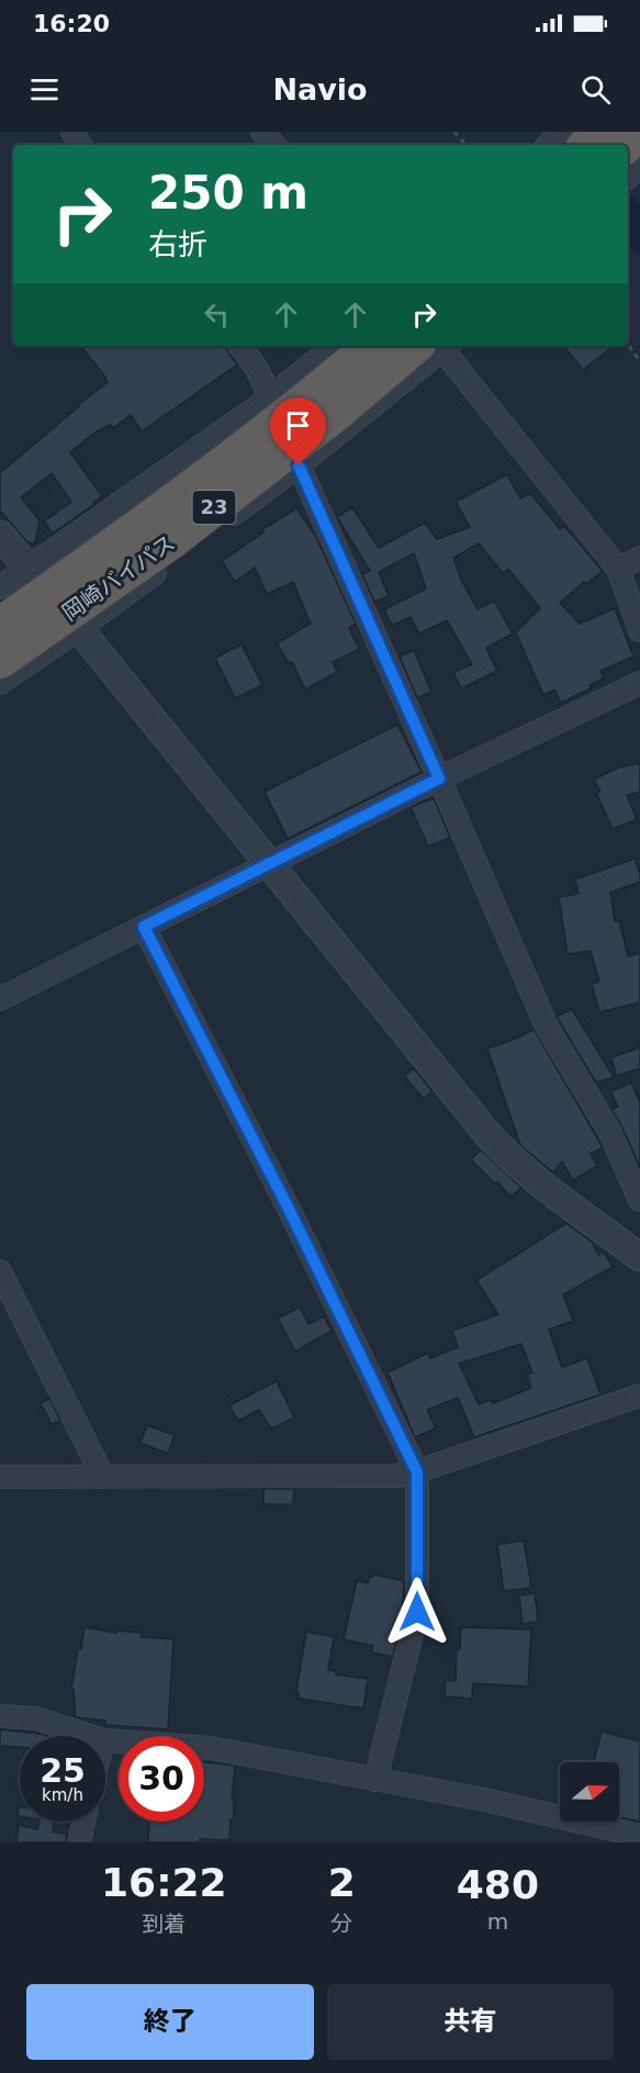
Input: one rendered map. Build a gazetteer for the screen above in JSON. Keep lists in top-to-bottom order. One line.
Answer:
{"streets":{"highway":["23","岡崎バイパス"]},"north":"right","page":{"status":"16:20","header":"Navio","turn":["250 m","右折"],"speed":"25 km/h","limit":"30","eta":["16:22","到着","2","分","480","m"],"buttons":["終了","共有"]}}
